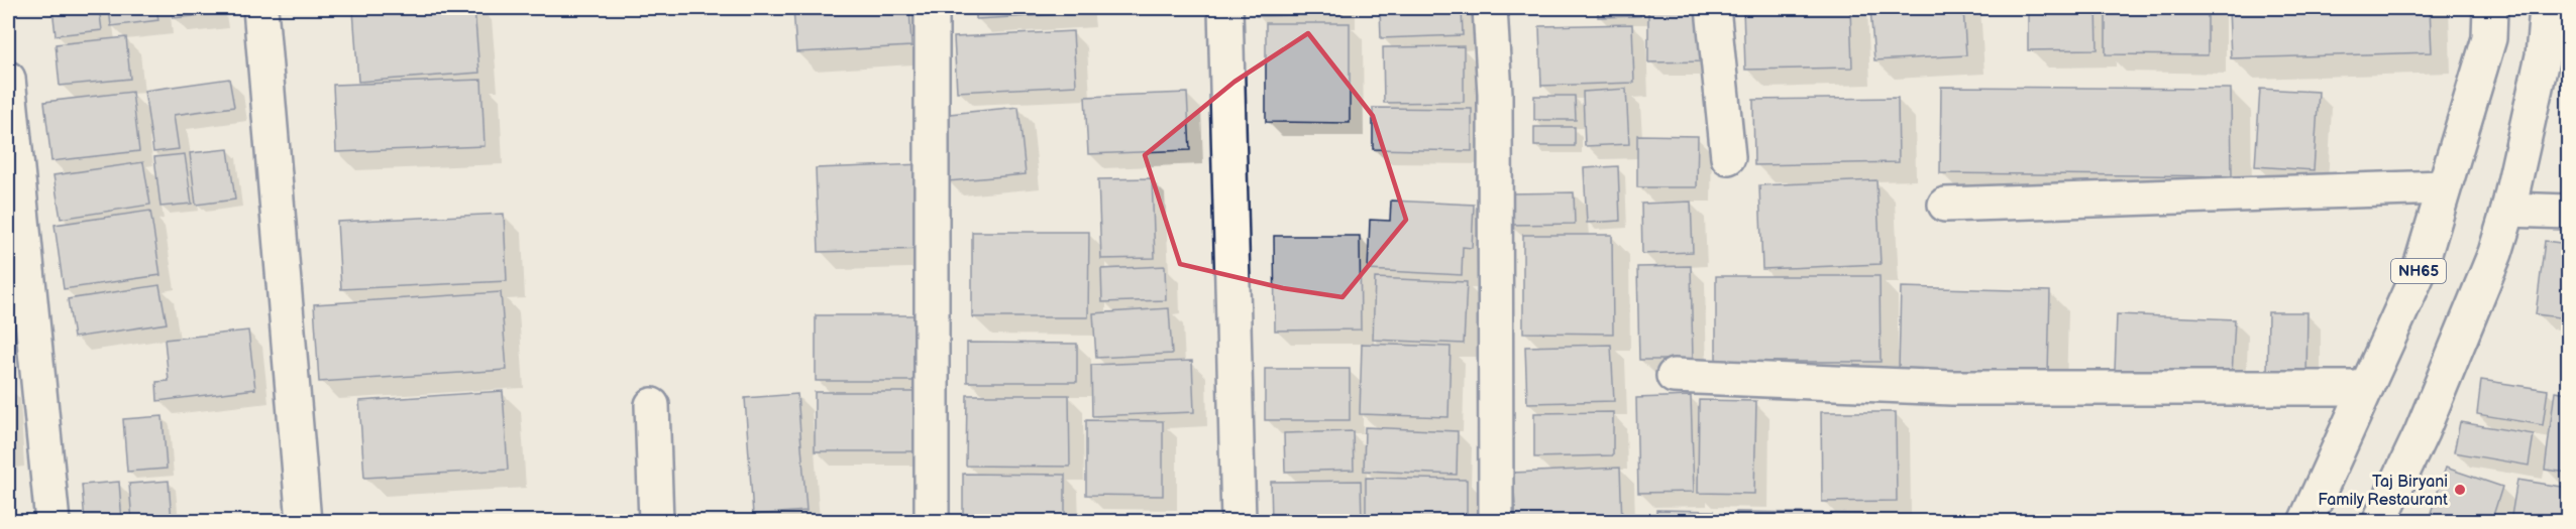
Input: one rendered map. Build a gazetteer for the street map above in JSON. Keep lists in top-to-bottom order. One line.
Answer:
{"streets":{"main road":["NH65"]},"places":["Taj Biryani Family Restaurant"]}
